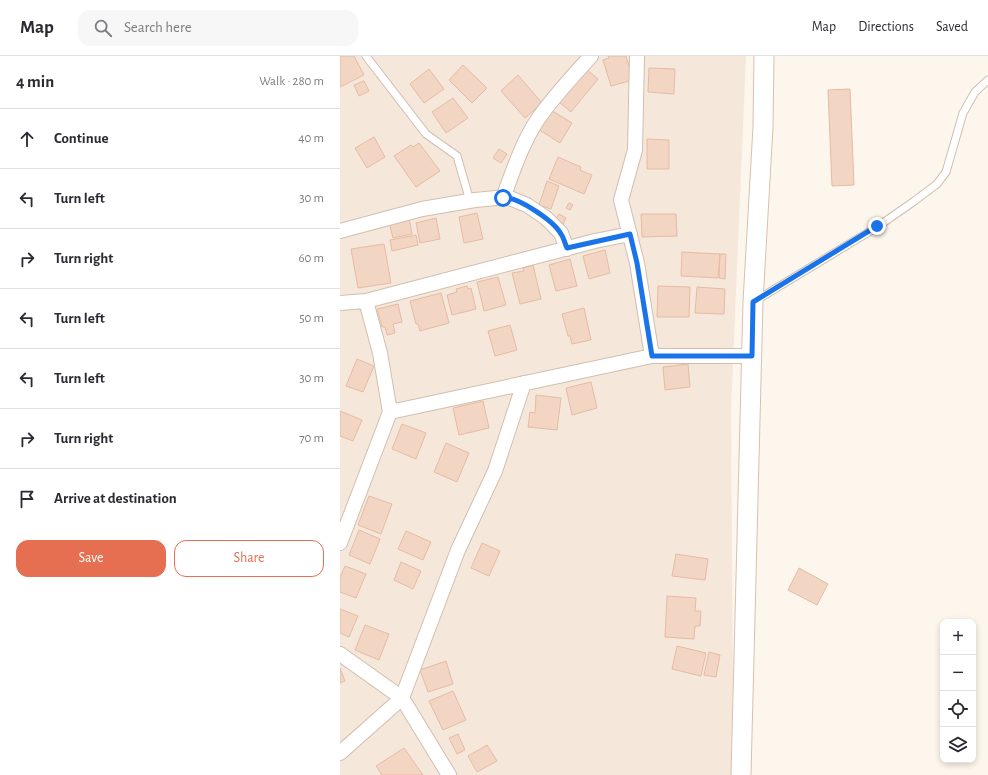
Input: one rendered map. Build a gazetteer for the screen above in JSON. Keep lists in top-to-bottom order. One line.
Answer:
{"page":{"header":"Map","search":"Search here","nav":["Map","Directions","Saved"],"heading":["4 min","Walk · 280 m"],"list":[["Continue","40 m"],["Turn left","30 m"],["Turn right","60 m"],["Turn left","50 m"],["Turn left","30 m"],["Turn right","70 m"],"Arrive at destination"],"buttons":["Save","Share"],"map_buttons":["+","−"]}}
